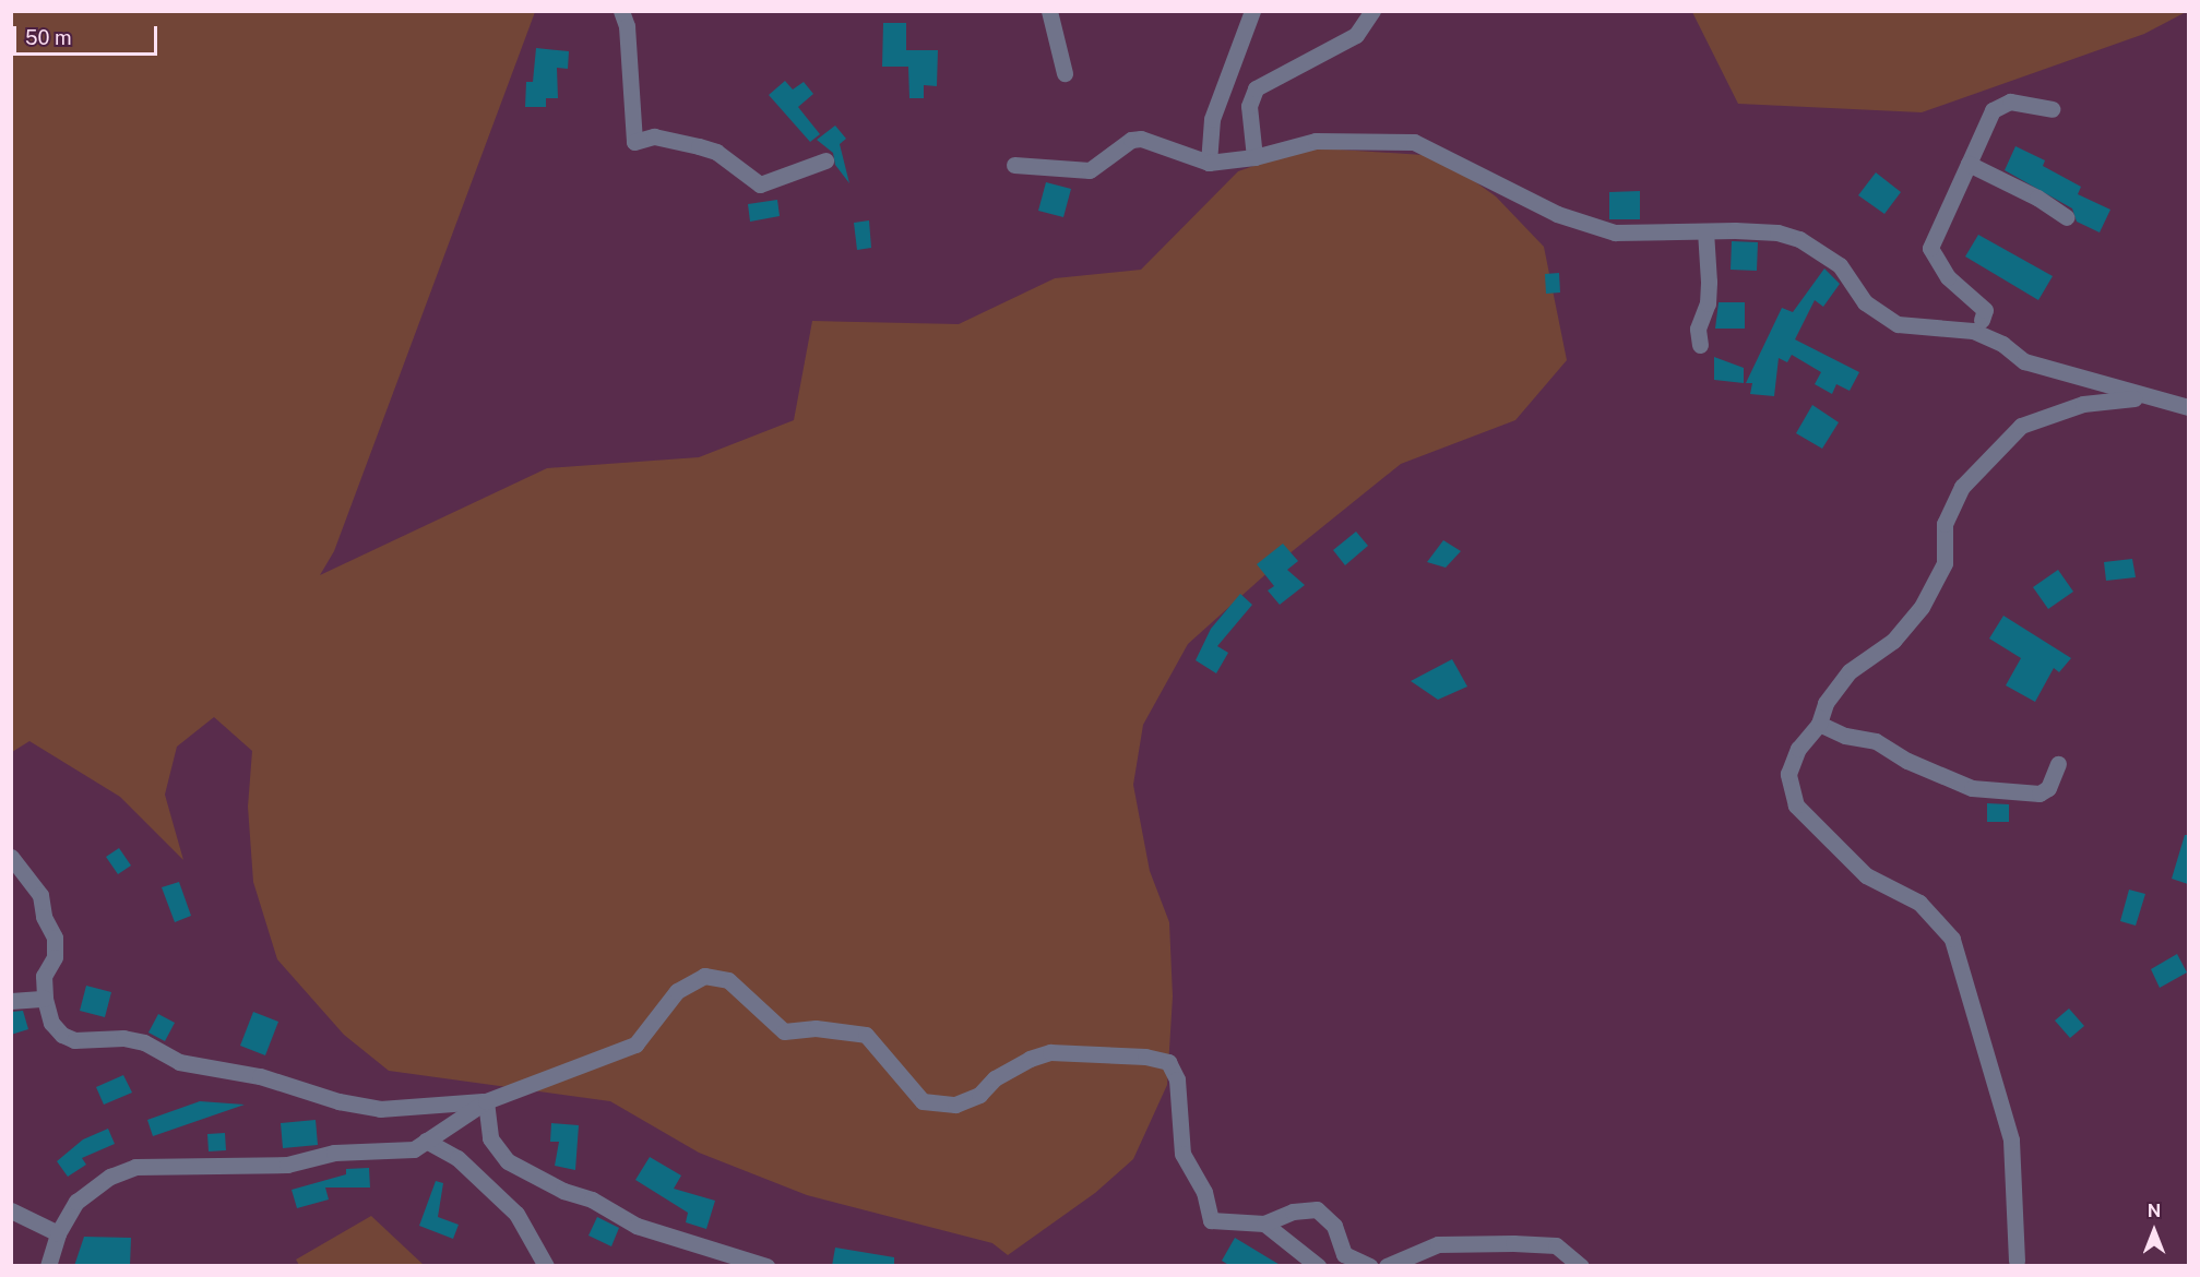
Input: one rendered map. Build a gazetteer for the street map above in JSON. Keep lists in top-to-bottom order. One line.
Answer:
{"scale_bar":"50 m","north":"top"}
